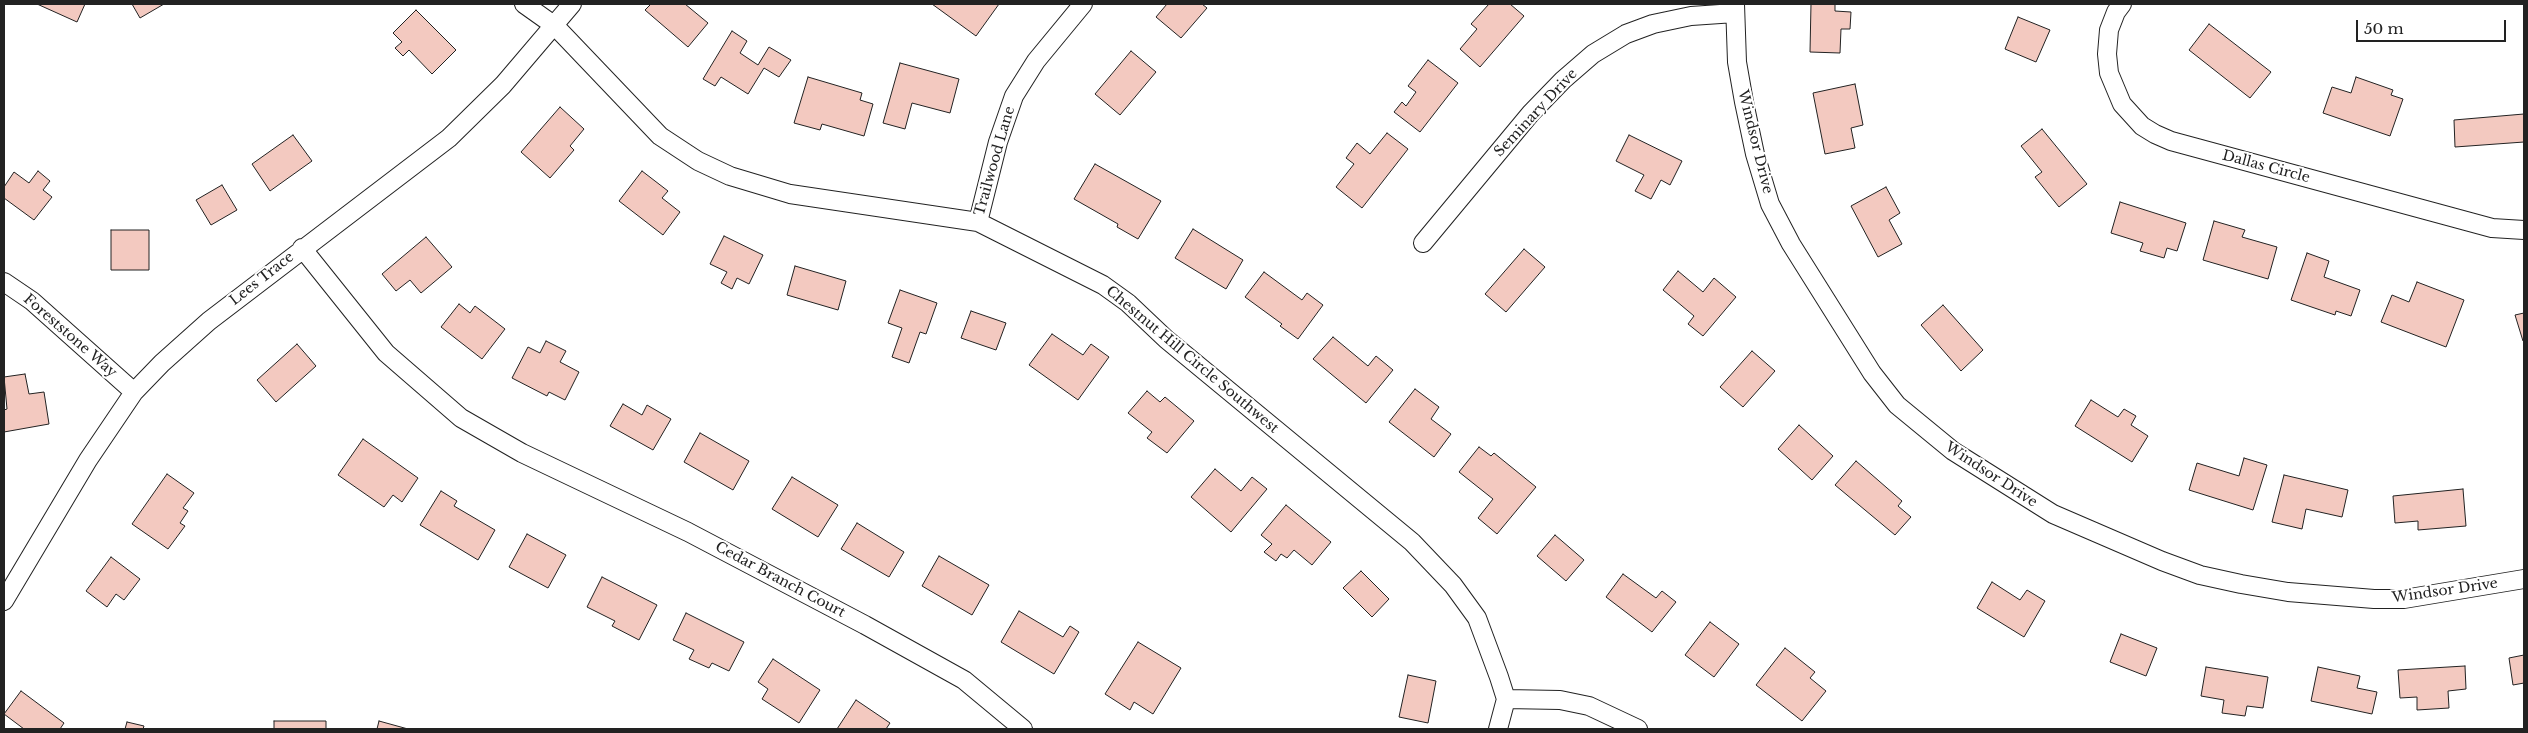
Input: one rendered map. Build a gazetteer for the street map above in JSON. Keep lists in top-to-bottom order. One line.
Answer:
{"streets":{"street":["Seminary Drive","Windsor Drive","Trailwood Lane","Dallas Circle","Lees Trace","Foreststone Way","Chestnut Hill Circle Southwest","Cedar Branch Court"]},"crossings":[["Seminary Drive","Windsor Drive"],["Trailwood Lane","Chestnut Hill Circle Southwest"],["Lees Trace","Foreststone Way"],["Lees Trace","Chestnut Hill Circle Southwest"],["Lees Trace","Cedar Branch Court"]],"scale_bar":"50 m"}
